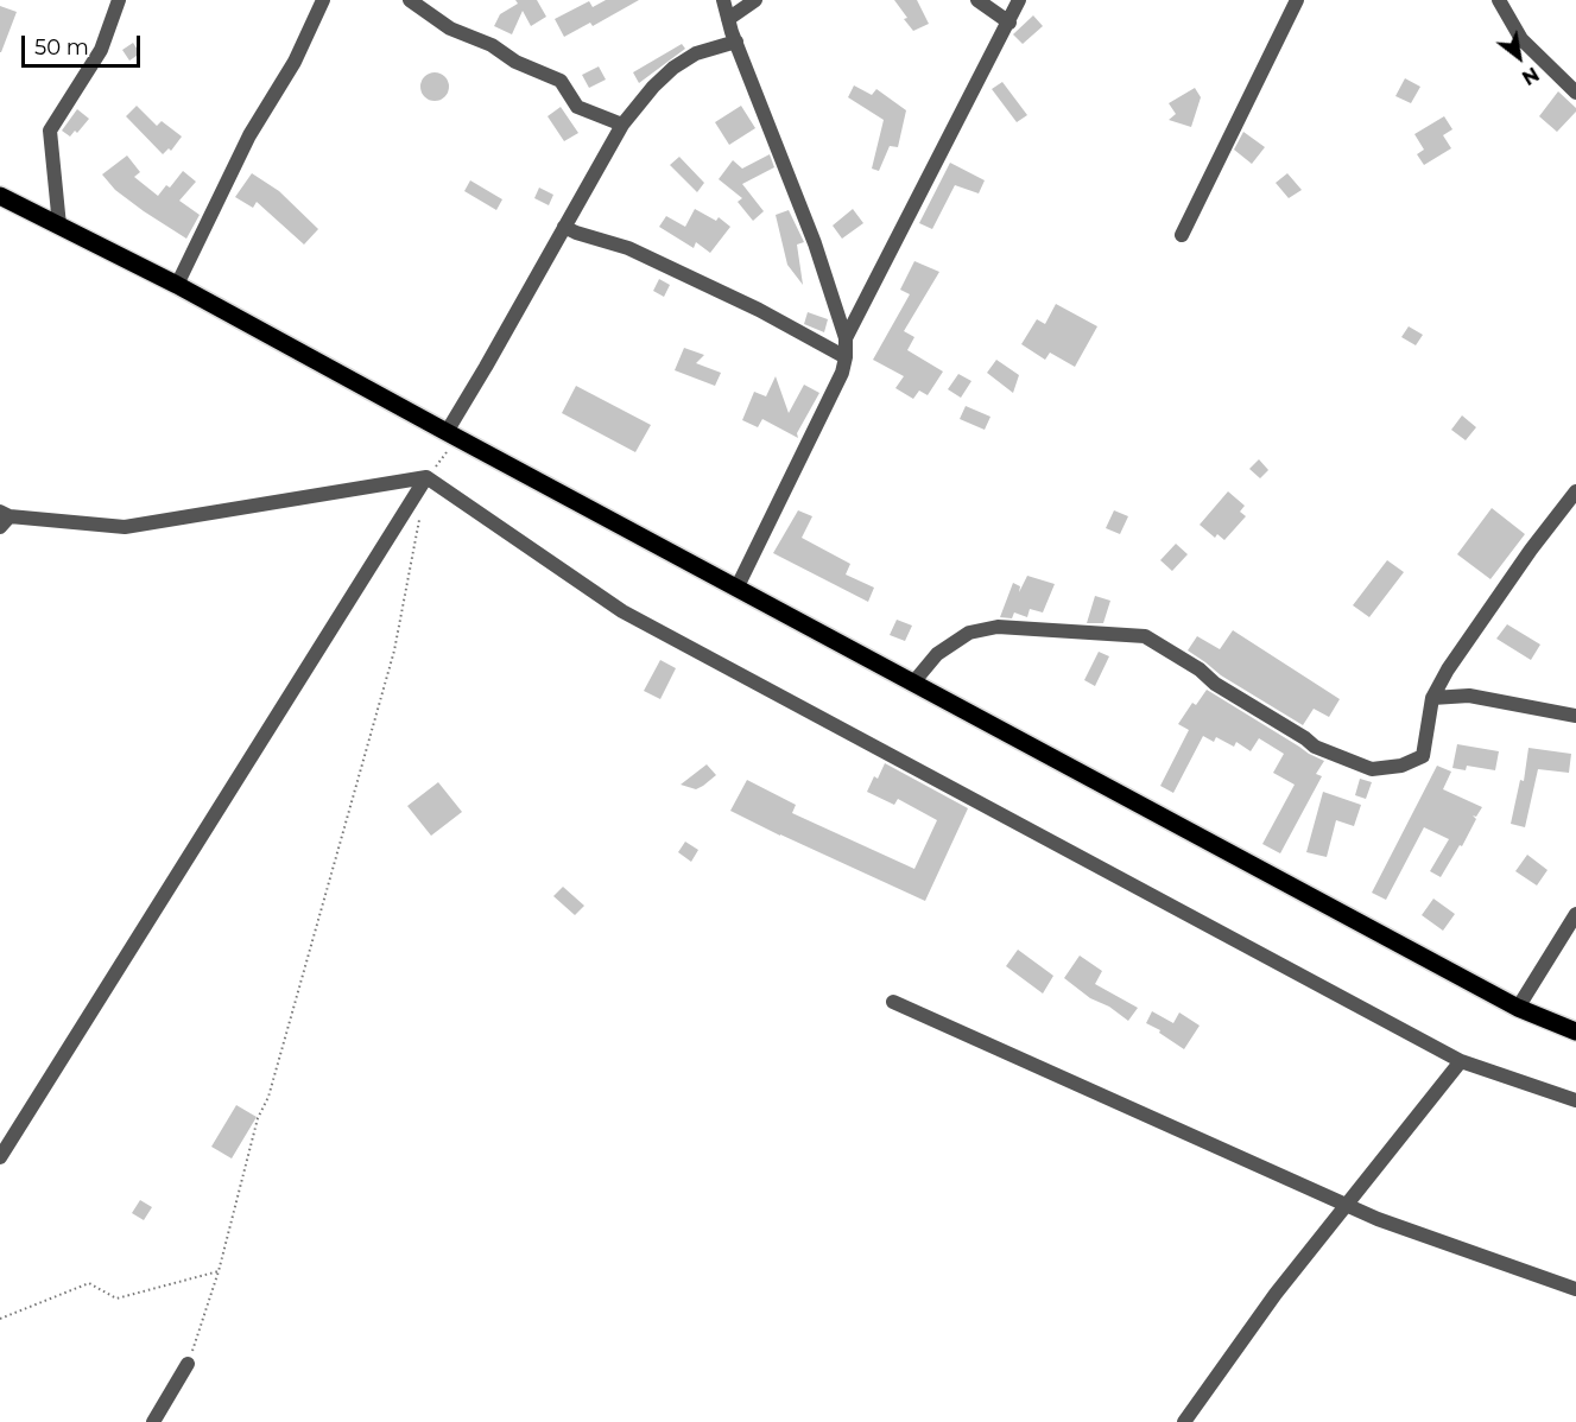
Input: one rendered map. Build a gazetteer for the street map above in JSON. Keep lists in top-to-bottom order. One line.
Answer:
{"scale_bar":"50 m","north":"bottom right"}
